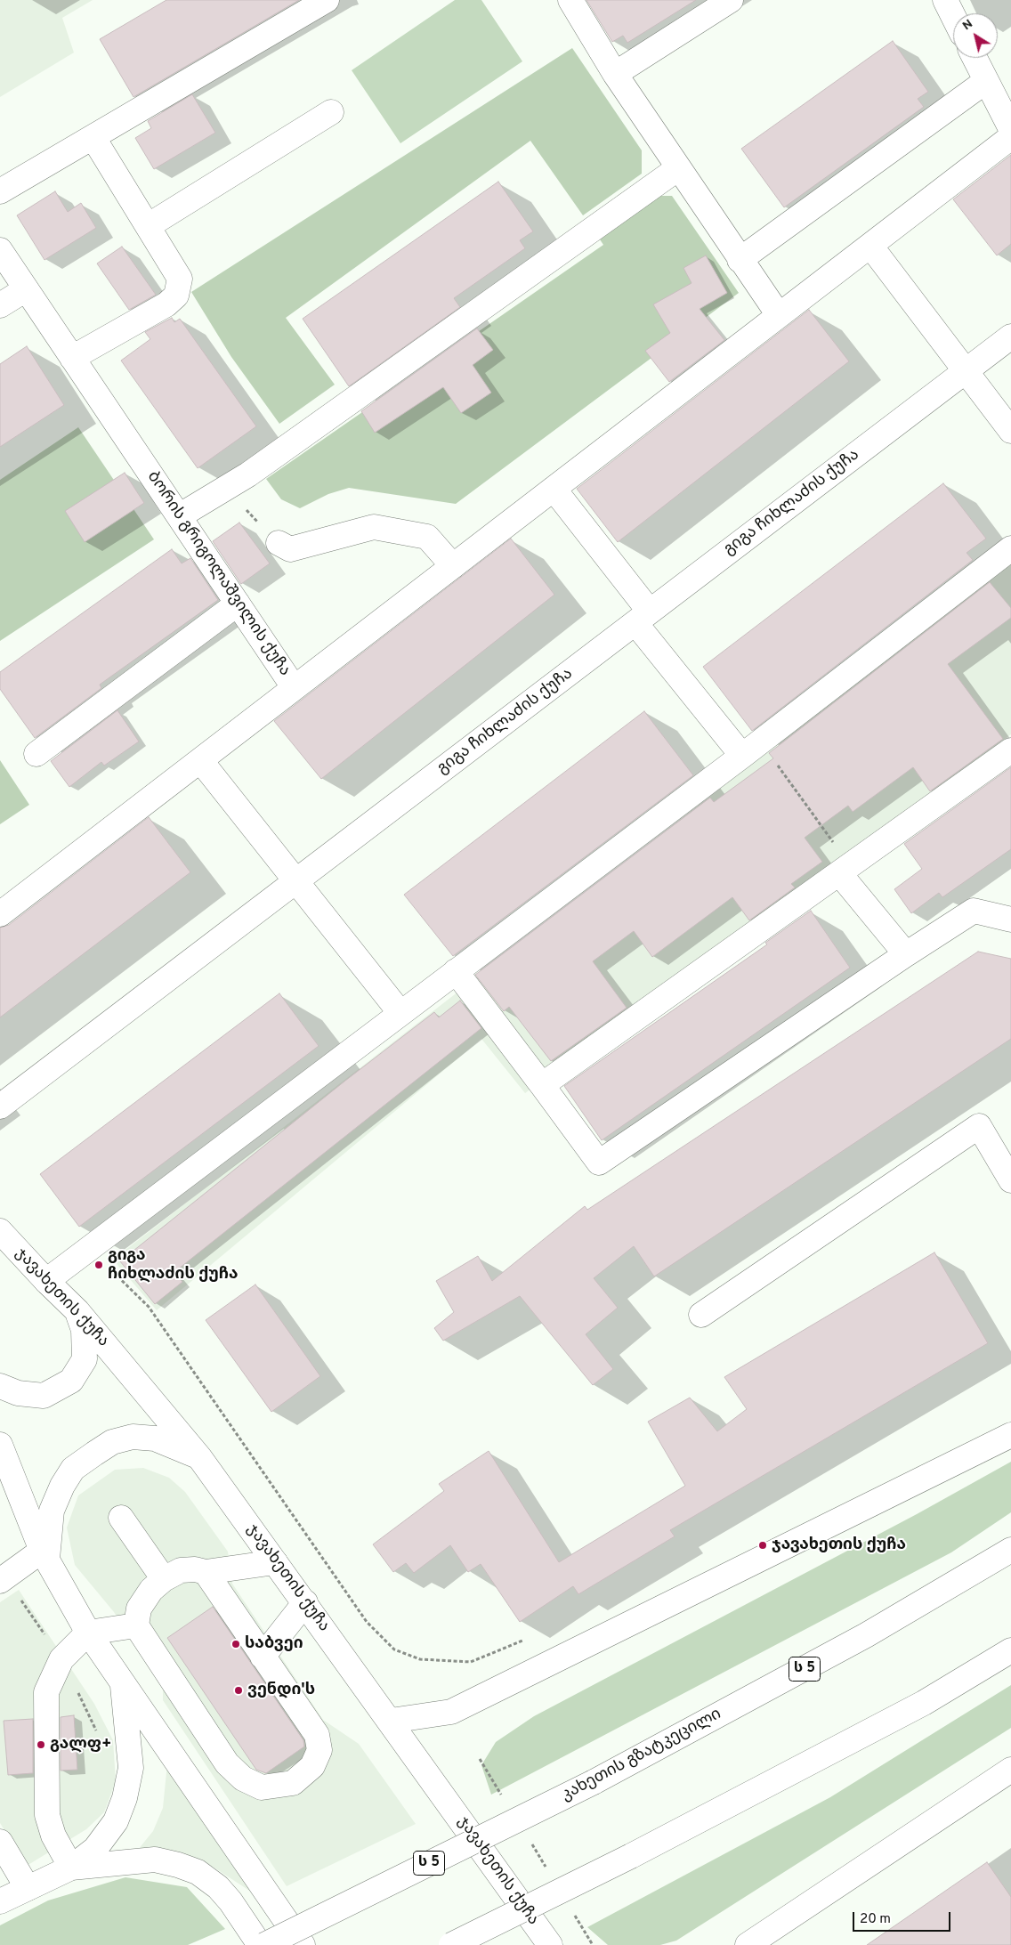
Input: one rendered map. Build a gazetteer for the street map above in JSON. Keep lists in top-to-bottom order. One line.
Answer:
{"streets":{"main road":["გიგა ჩიხლაძის ქუჩა","ბორის გრიგოლაშვილის ქუჩა","ჯავახეთის ქუჩა","ს 5","კახეთის გზატკეცილი"]},"places":["გიგა ჩიხლაძის ქუჩა","ჯავახეთის ქუჩა","საბვეი","ვენდი'ს","გალფ+"],"scale_bar":"20 m","north":"top left"}
